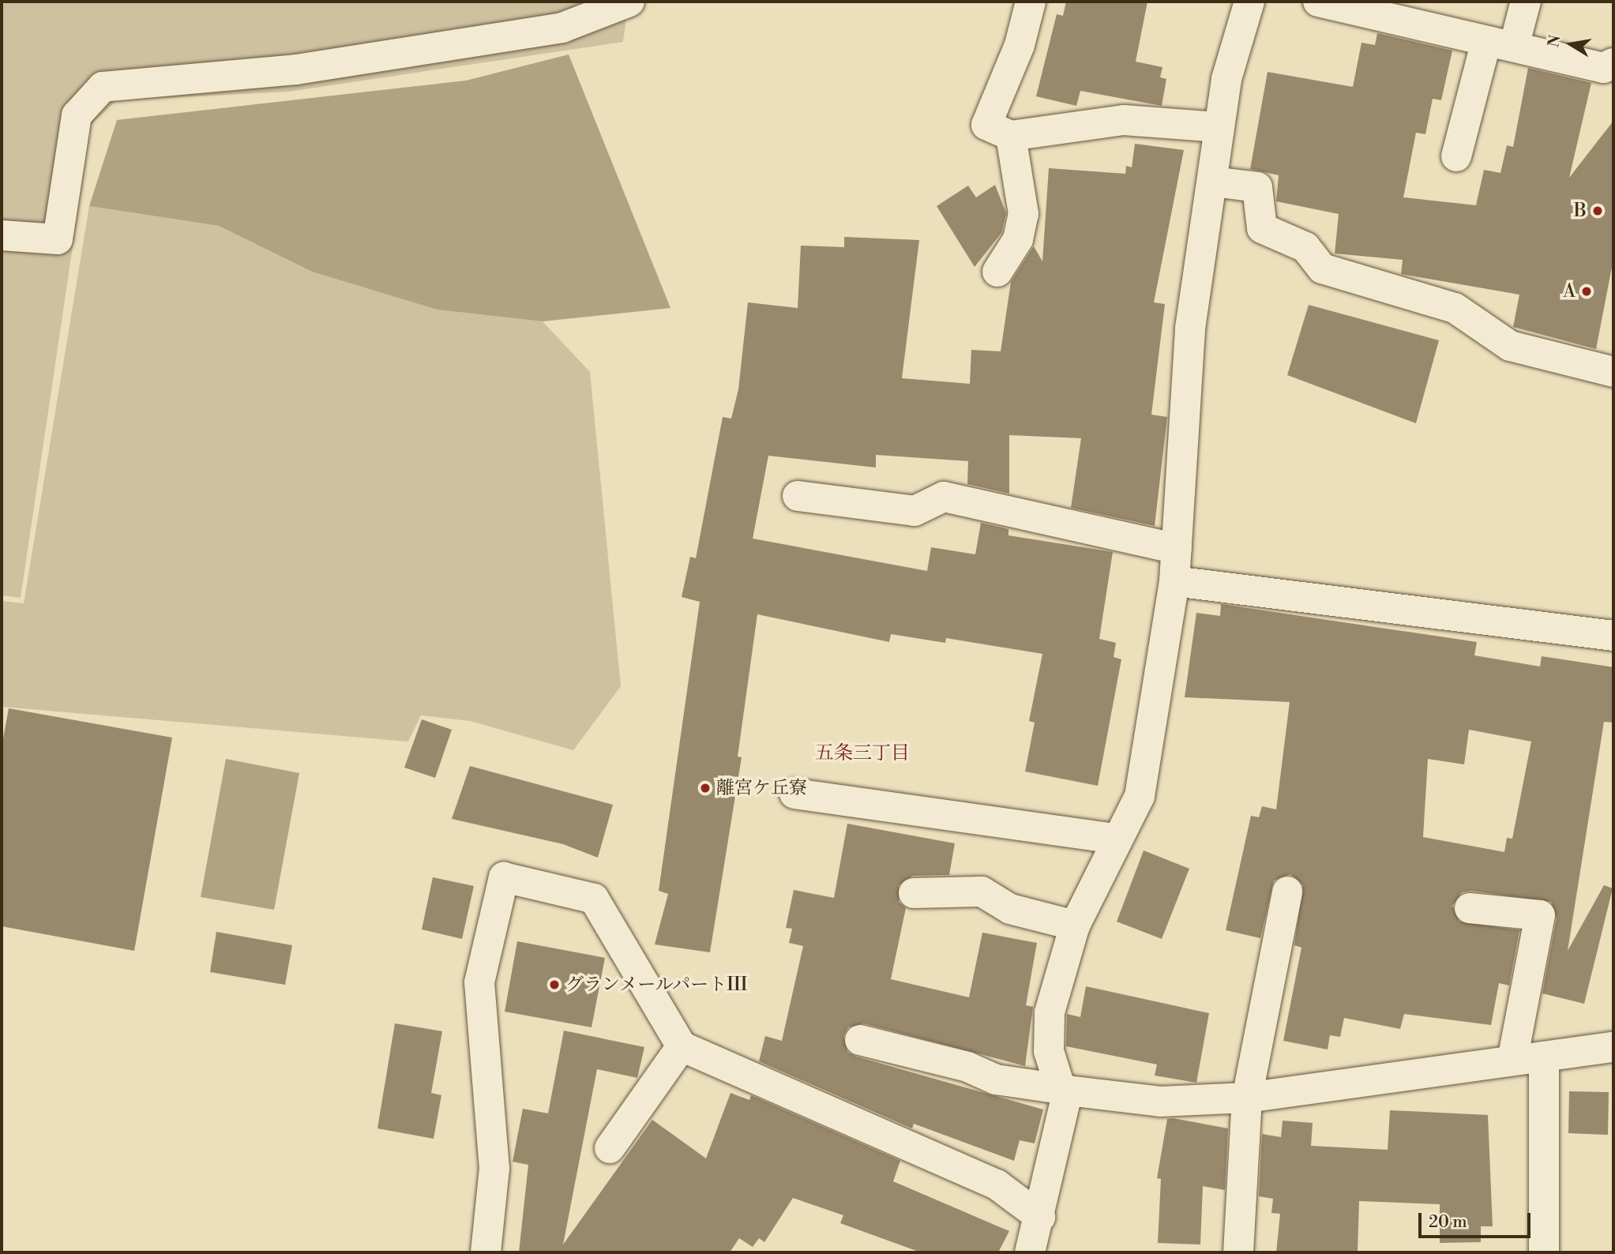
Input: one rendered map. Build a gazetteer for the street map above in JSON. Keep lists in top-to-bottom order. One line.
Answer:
{"districts":["五条三丁目"],"places":["B","A","離宮ケ丘寮","グランメールパートIII"],"scale_bar":"20 m","north":"left"}
